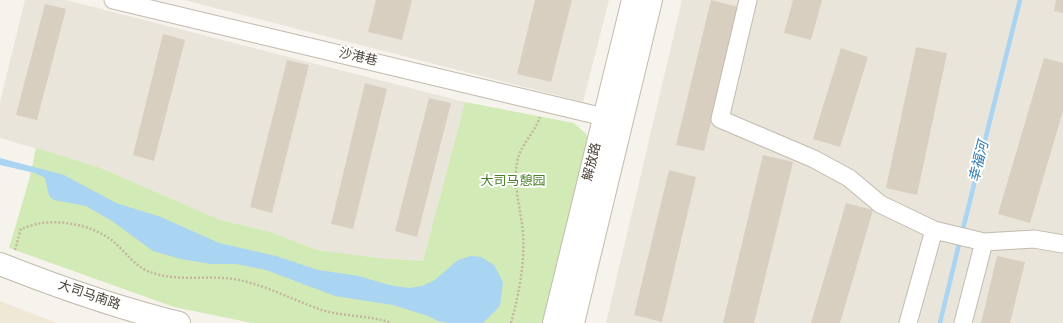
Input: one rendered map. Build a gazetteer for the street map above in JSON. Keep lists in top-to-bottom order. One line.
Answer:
{"streets":{"street":["沙港巷","解放路","大司马南路"]},"crossings":[["沙港巷","解放路"]],"water":["幸福河"],"parks":["大司马憩园"]}
